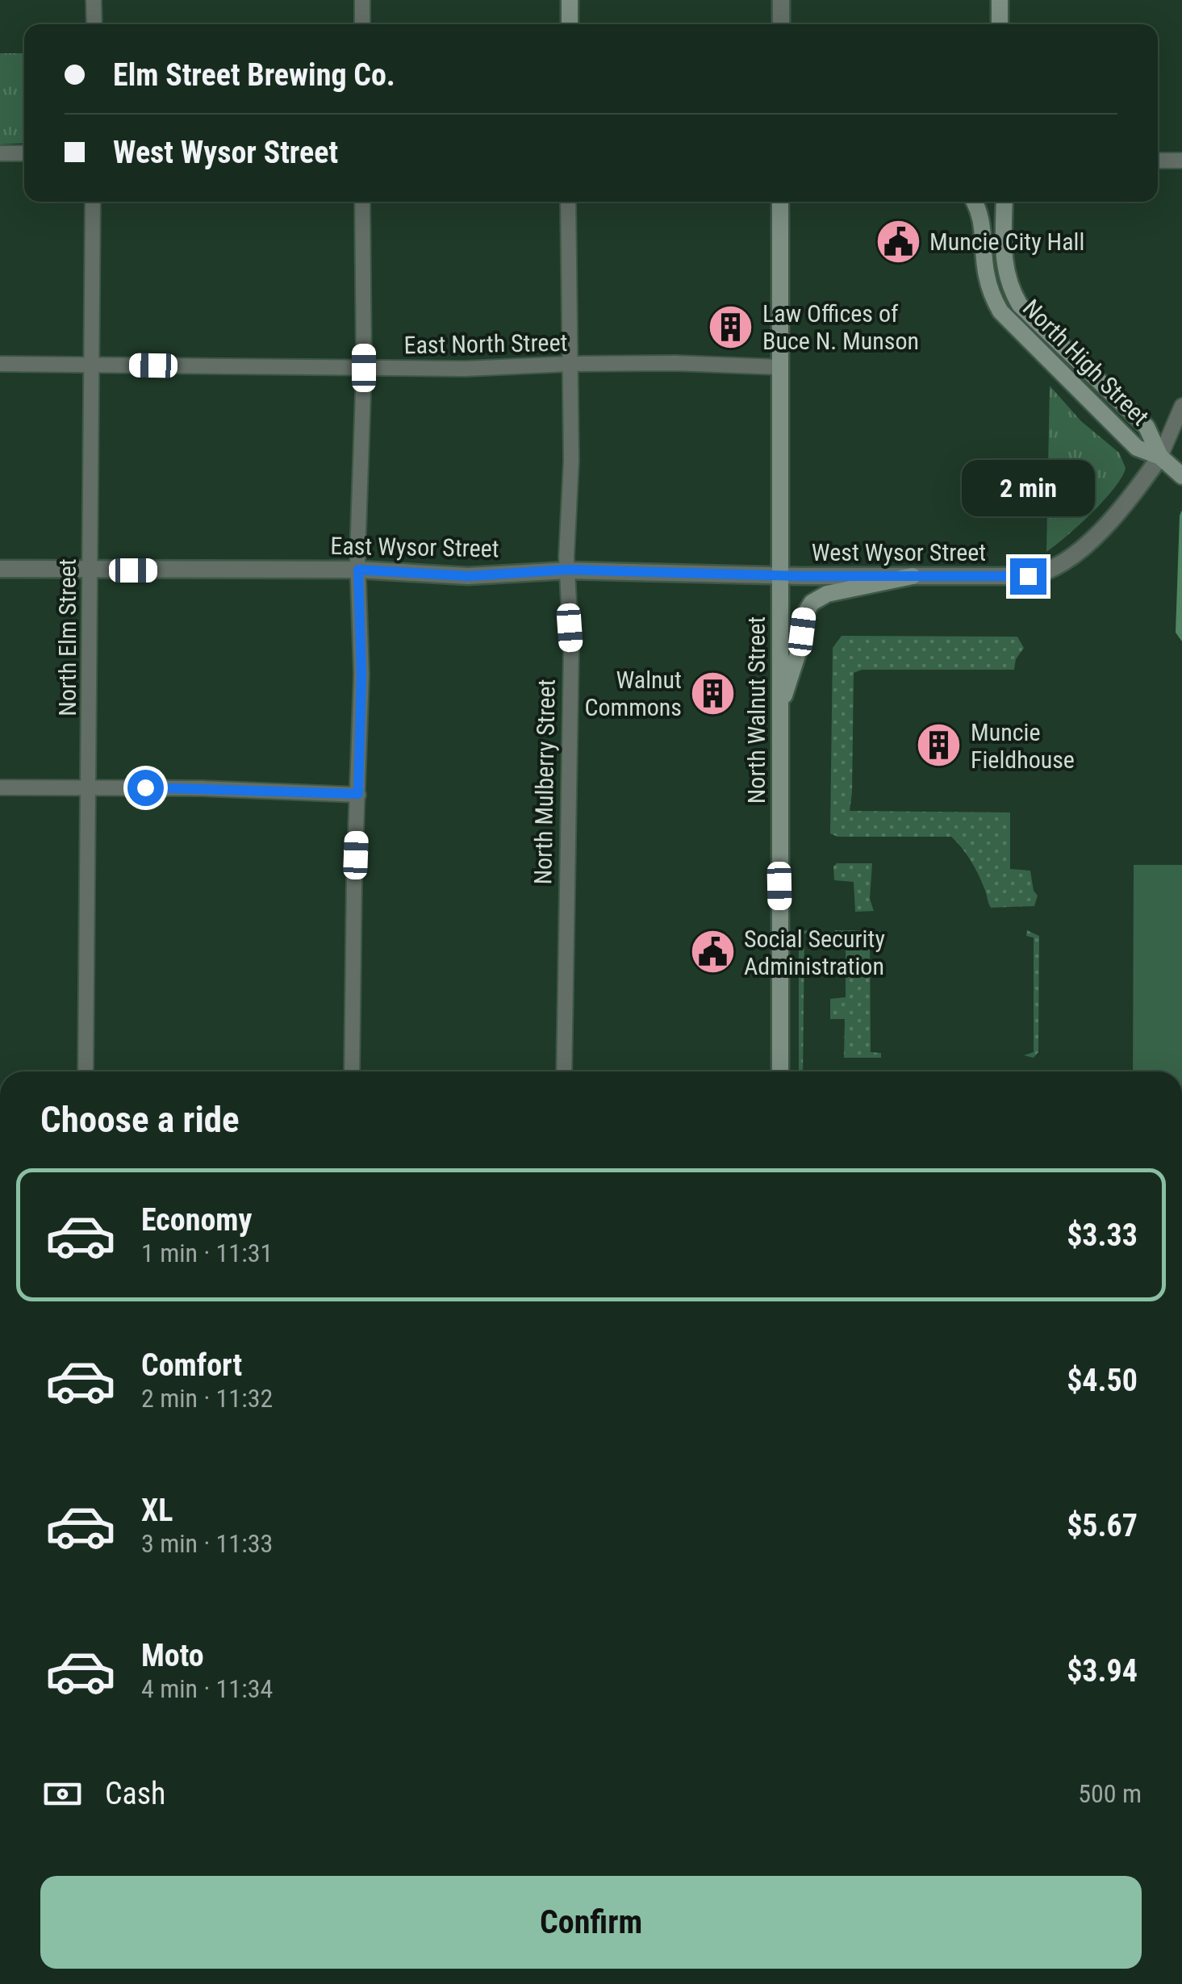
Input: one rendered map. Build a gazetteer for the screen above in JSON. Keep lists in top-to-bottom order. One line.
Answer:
{"streets":{"main road":["North High Street","North Walnut Street"],"street":["East North Street","East Wysor Street","West Wysor Street","North Elm Street","North Mulberry Street"]},"crossings":[["East North Street","North Elm Street"],["East North Street","North Walnut Street"],["East North Street","North Mulberry Street"],["North High Street","West Wysor Street"],["East Wysor Street","West Wysor Street"],["East Wysor Street","North Elm Street"],["East Wysor Street","North Walnut Street"],["East Wysor Street","North Mulberry Street"],["West Wysor Street","North Walnut Street"]],"places":{"public building":["Muncie City Hall","Social Security Administration"],"building":["Law Offices of Buce N. Munson","Walnut Commons","Muncie Fieldhouse"]},"page":{"banner":["Elm Street Brewing Co.","West Wysor Street"],"bubble":"2 min","heading":"Choose a ride","list":[{"name":"Economy","note":"1 min · 11:31","value":"$3.33"},{"name":"Comfort","note":"2 min · 11:32","value":"$4.50"},{"name":"XL","note":"3 min · 11:33","value":"$5.67"},{"name":"Moto","note":"4 min · 11:34","value":"$3.94"}],"pay":["Cash","500 m"],"buttons":"Confirm"}}
